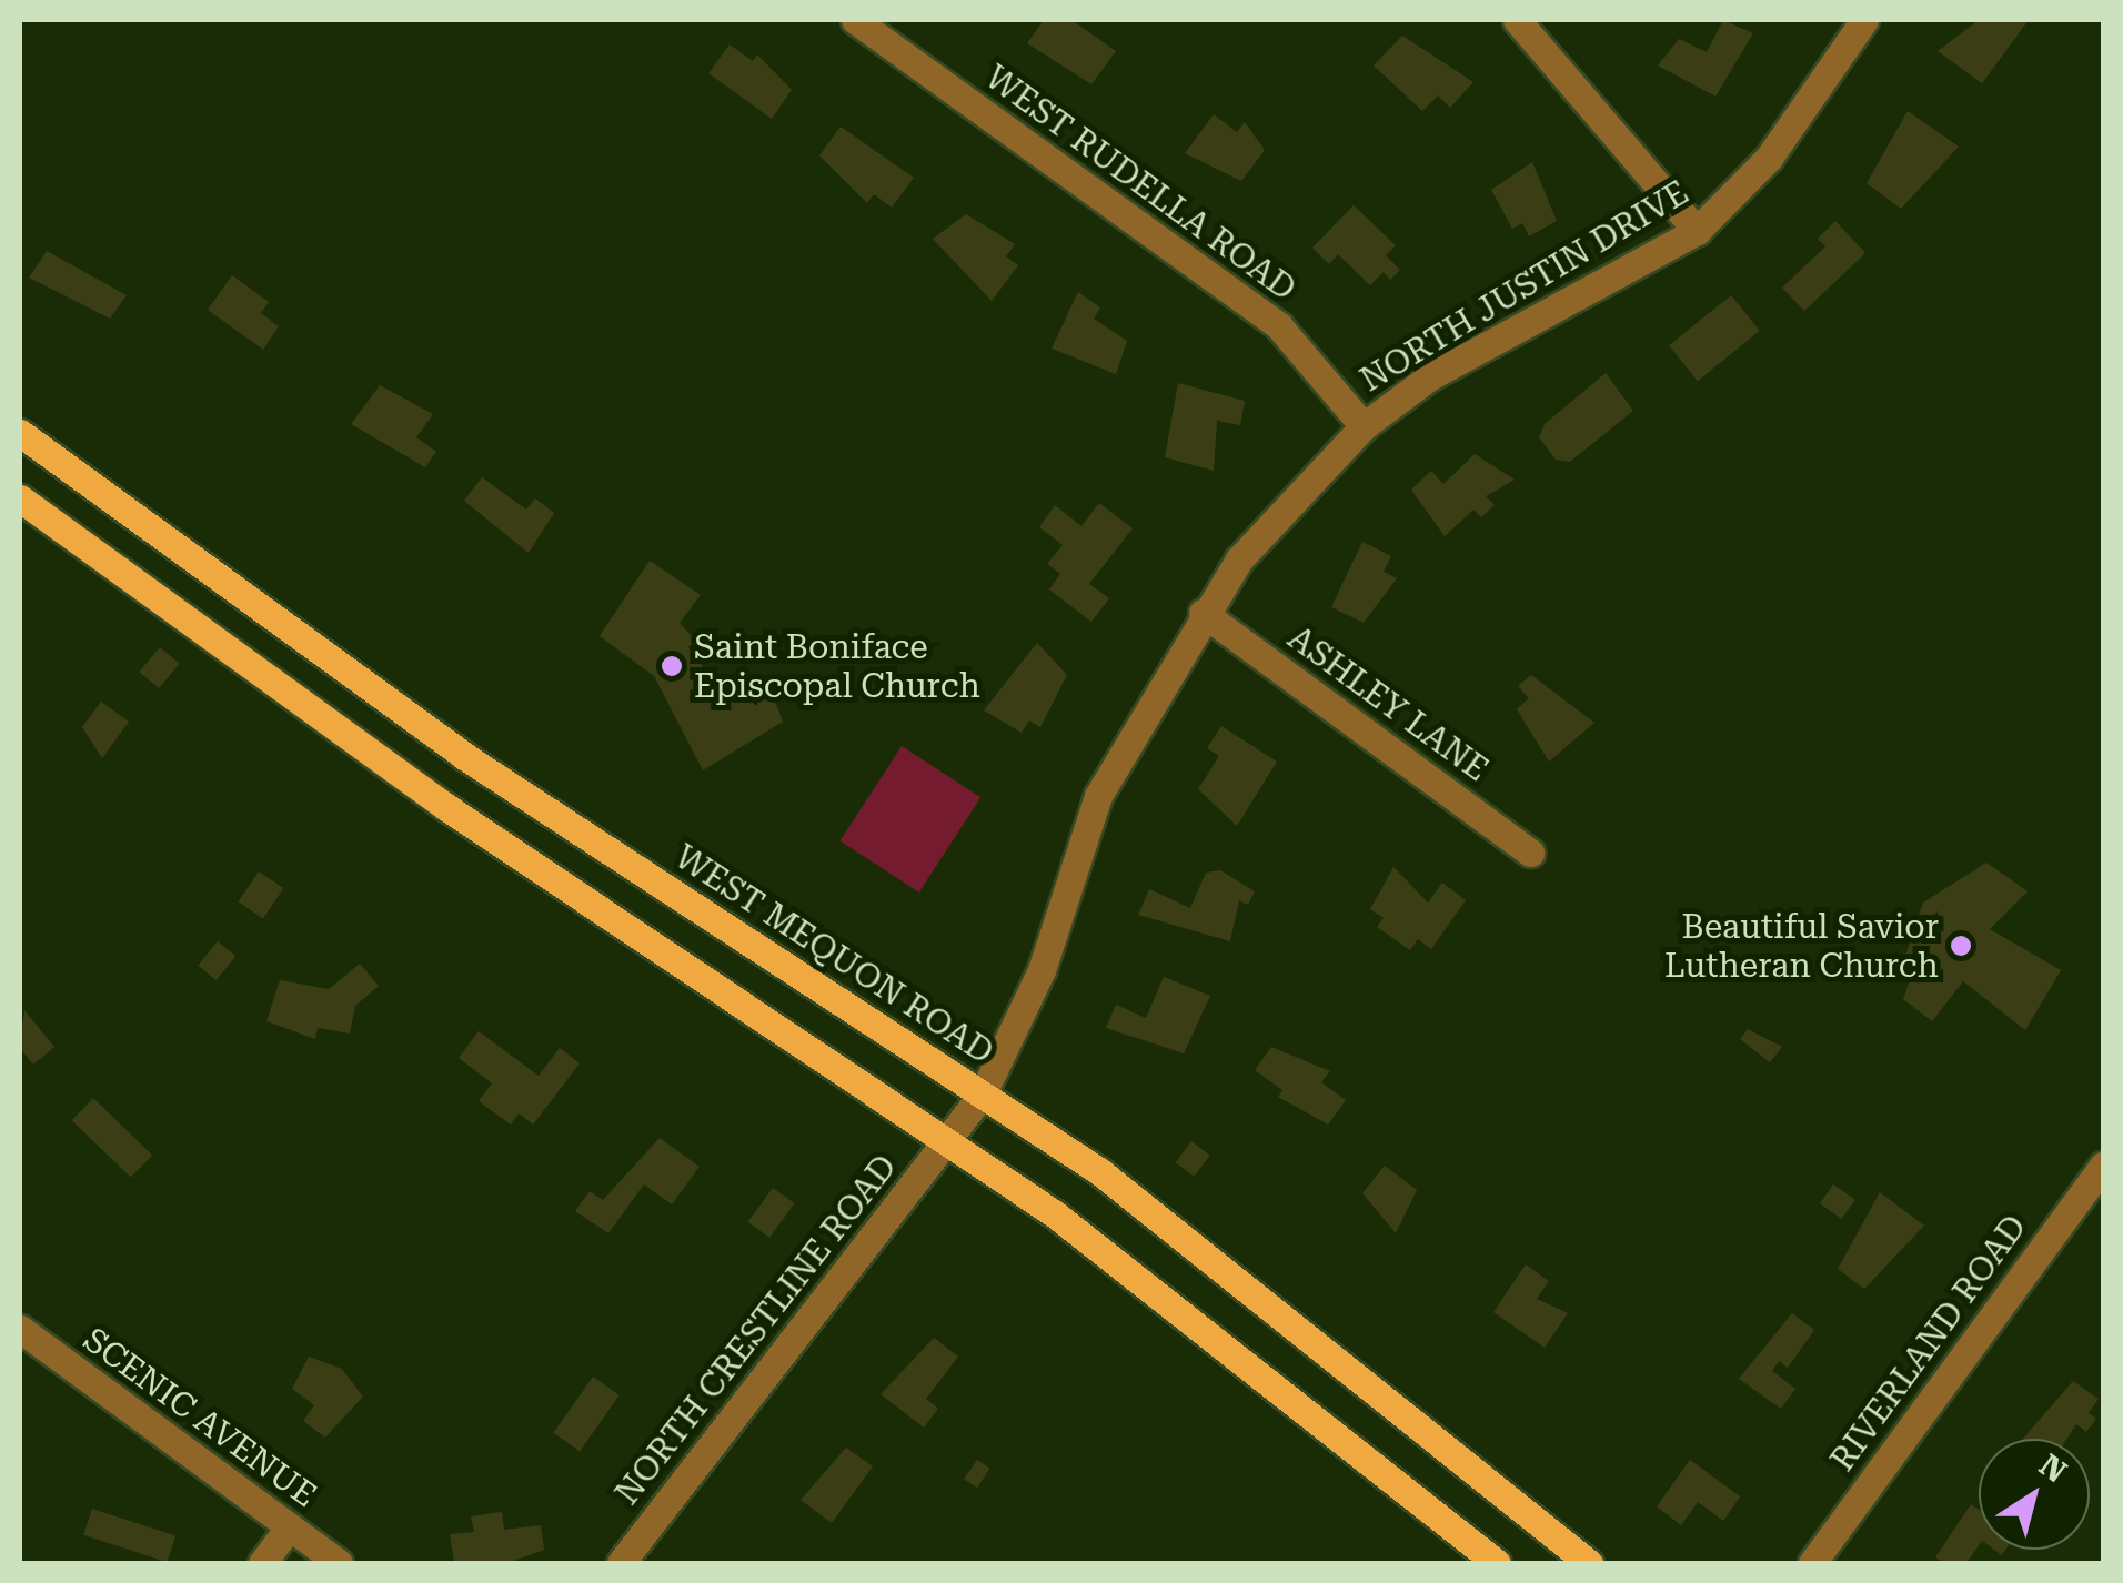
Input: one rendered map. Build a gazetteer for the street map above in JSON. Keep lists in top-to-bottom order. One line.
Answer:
{"streets":{"main road":["WEST MEQUON ROAD"],"street":["WEST RUDELLA ROAD","NORTH JUSTIN DRIVE","ASHLEY LANE","NORTH CRESTLINE ROAD","RIVERLAND ROAD","SCENIC AVENUE"]},"crossings":[["WEST RUDELLA ROAD","NORTH JUSTIN DRIVE"],["NORTH JUSTIN DRIVE","ASHLEY LANE"],["NORTH JUSTIN DRIVE","WEST MEQUON ROAD"],["NORTH JUSTIN DRIVE","NORTH CRESTLINE ROAD"]],"places":["Saint Boniface Episcopal Church","Beautiful Savior Lutheran Church"],"north":"top right"}
